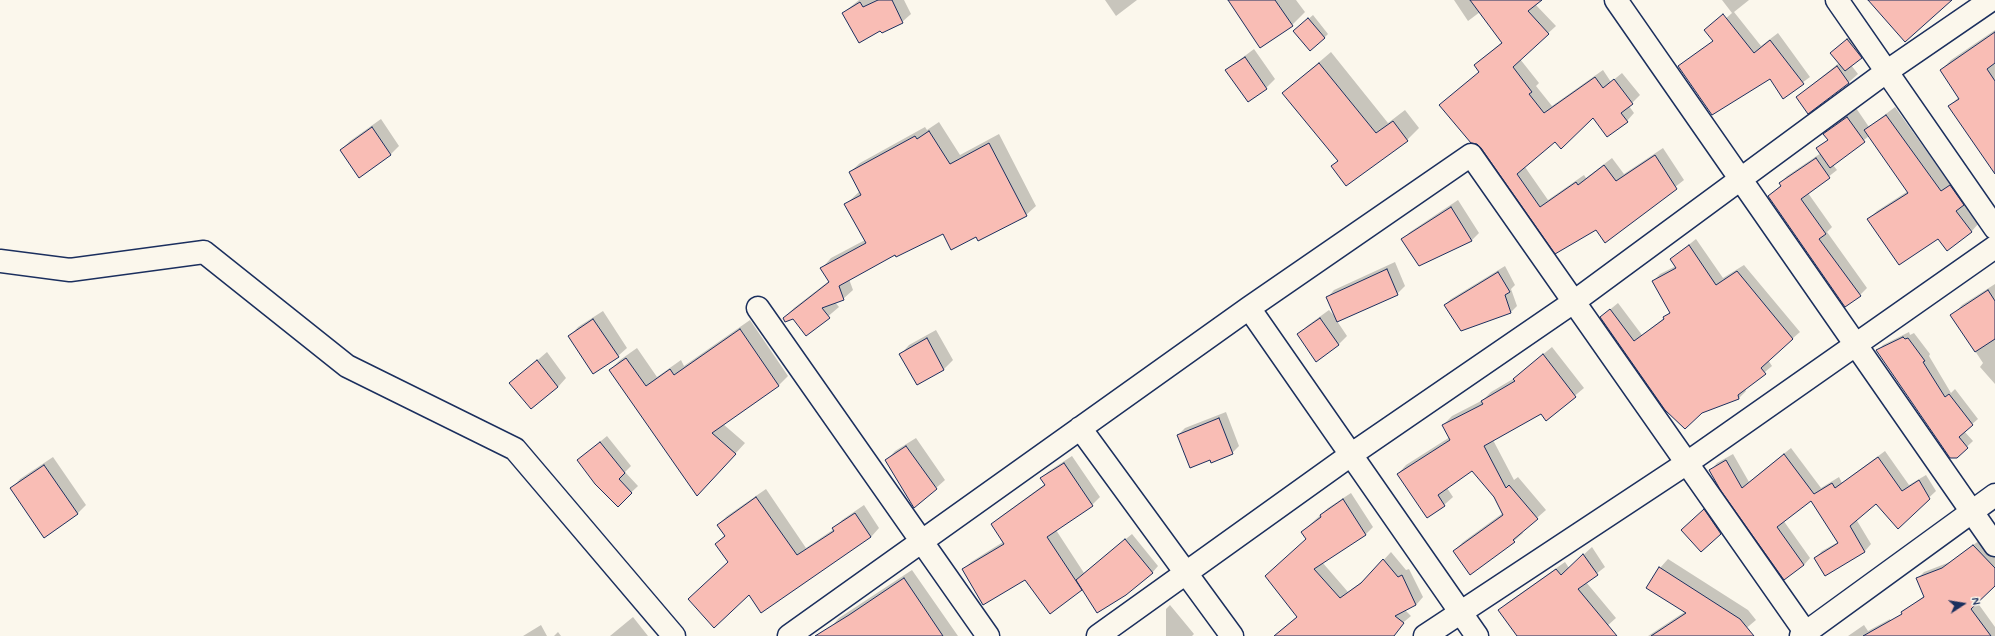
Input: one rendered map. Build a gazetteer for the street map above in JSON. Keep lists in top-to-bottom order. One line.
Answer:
{"north":"right"}
